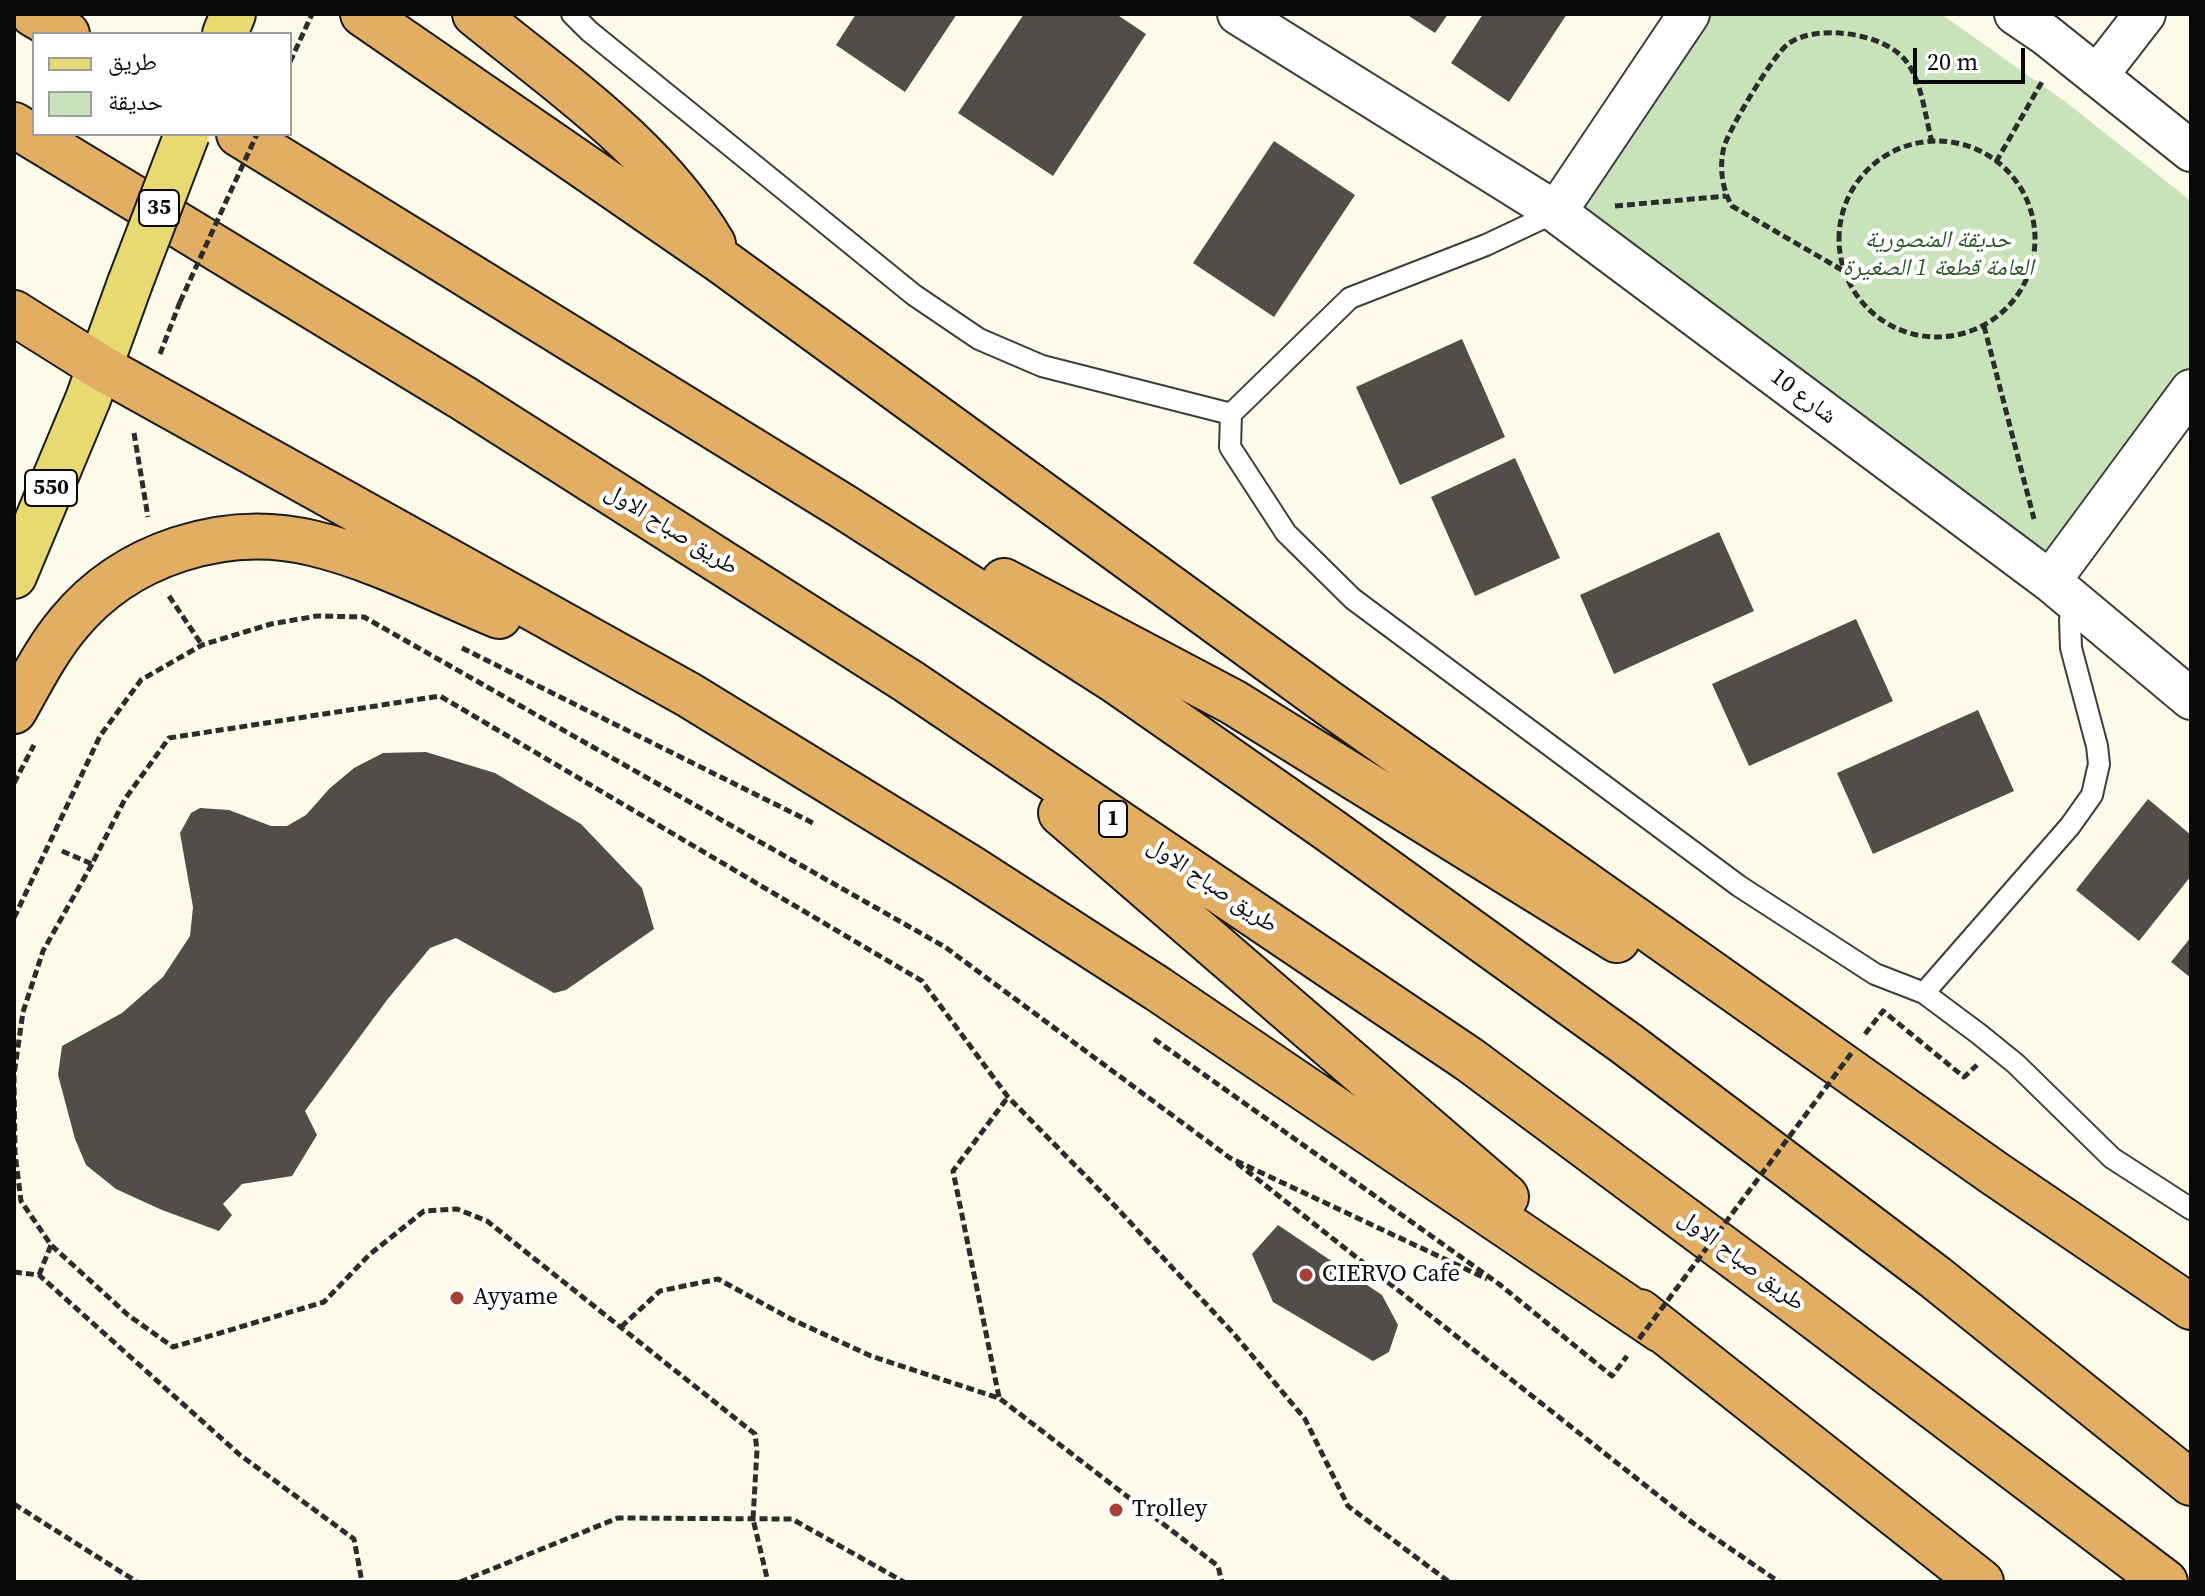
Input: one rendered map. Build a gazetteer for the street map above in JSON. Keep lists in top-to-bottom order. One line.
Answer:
{"streets":{"highway":["طريق صباح الاول","1"],"main road":["35","550"],"street":["شارع 10"]},"crossings":[["35","550"]],"parks":["حديقة المنصورية العامة قطعة 1 الصغيرة"],"places":["CIERVO Cafe","Ayyame","Trolley"],"legend":["طريق","حديقة"],"scale_bar":"20 m"}
